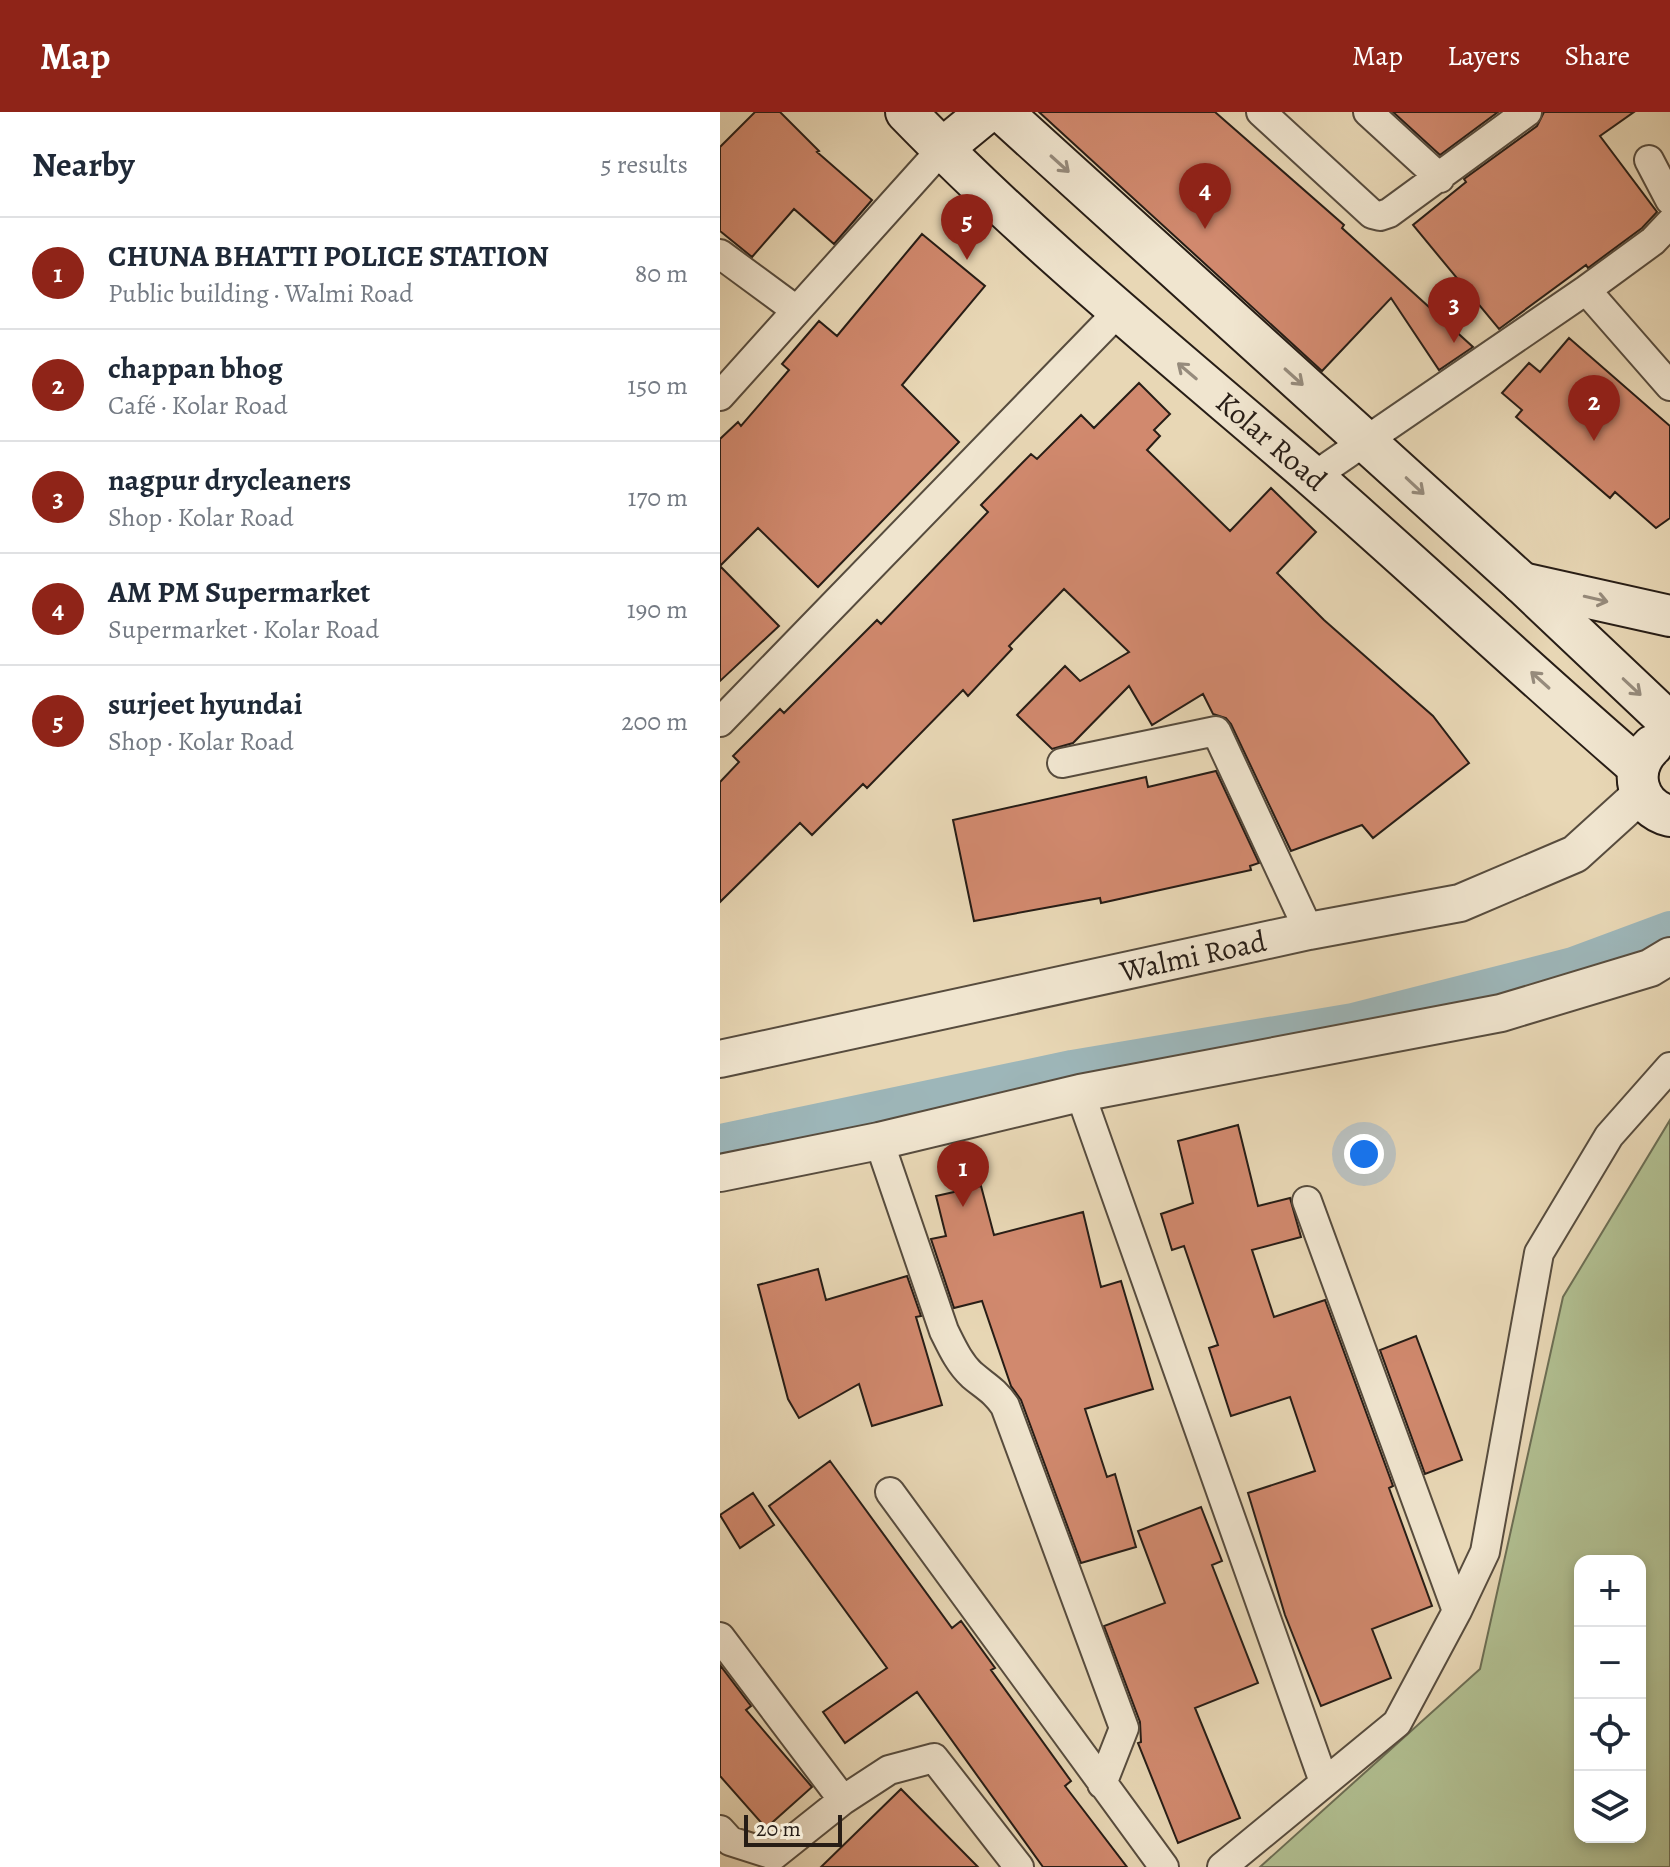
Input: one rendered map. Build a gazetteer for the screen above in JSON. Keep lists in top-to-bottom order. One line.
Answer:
{"streets":{"main road":["Kolar Road"],"street":["Walmi Road"]},"crossings":[["Kolar Road","Walmi Road"]],"scale_bar":"20 m","page":{"header":"Map","nav":["Map","Layers","Share"],"heading":["Nearby","5 results"],"pins":["4","5","3","2","1"],"list":[{"mark":"1","name":"CHUNA BHATTI POLICE STATION","note":"Public building · Walmi Road","value":"80 m"},{"mark":"2","name":"chappan bhog","note":"Café · Kolar Road","value":"150 m"},{"mark":"3","name":"nagpur drycleaners","note":"Shop · Kolar Road","value":"170 m"},{"mark":"4","name":"AM PM Supermarket","note":"Supermarket · Kolar Road","value":"190 m"},{"mark":"5","name":"surjeet hyundai","note":"Shop · Kolar Road","value":"200 m"}],"map_buttons":["+","−"],"scale":"20 m"}}
